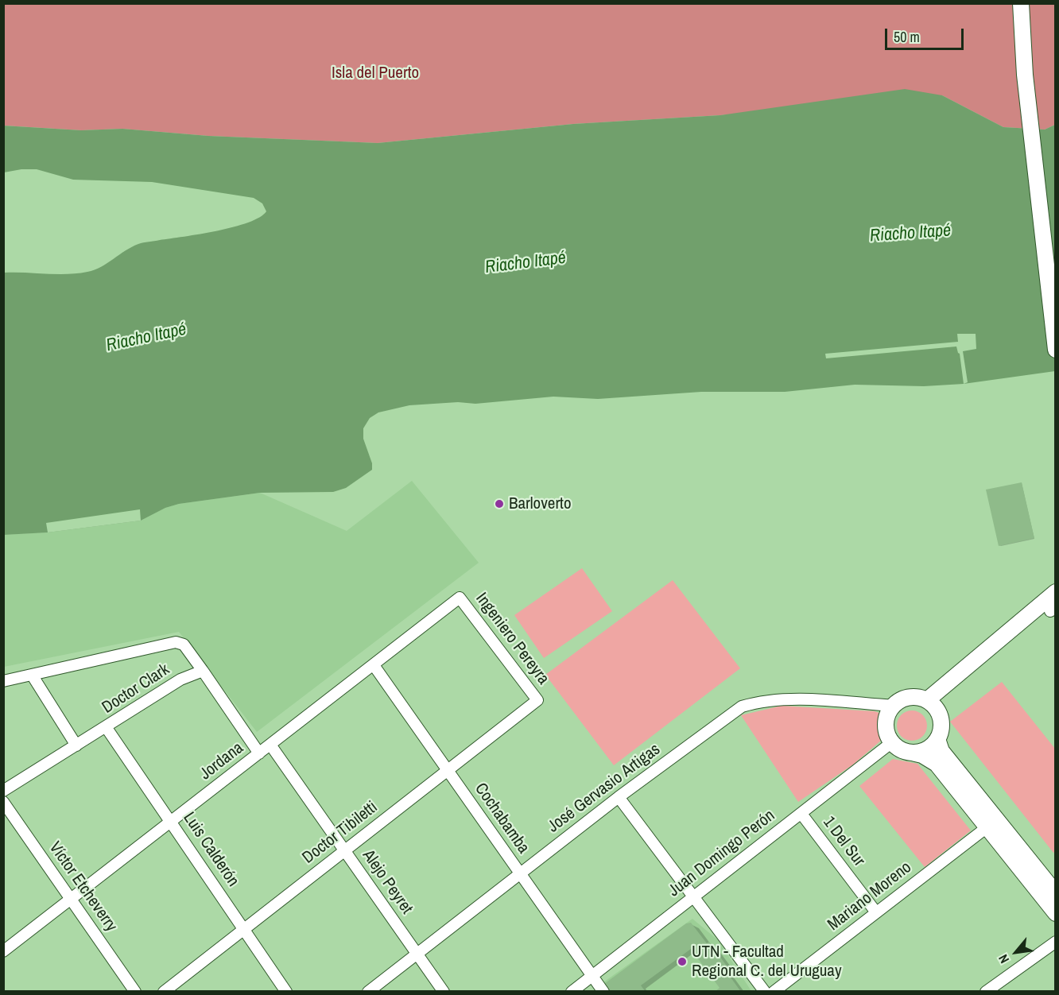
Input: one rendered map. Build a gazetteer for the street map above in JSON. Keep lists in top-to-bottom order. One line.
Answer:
{"streets":{"street":["Ingeniero Pereyra","Doctor Clark","Jordana","José Gervasio Artigas","Cochabamba","Doctor Tibiletti","1 Del Sur","Luis Calderón","Juan Domingo Perón","Alejo Peyret","Víctor Etcheverry","Mariano Moreno"]},"crossings":[["Ingeniero Pereyra","Jordana"],["Ingeniero Pereyra","Doctor Tibiletti"],["Doctor Clark","Luis Calderón"],["Jordana","Cochabamba"],["Jordana","Luis Calderón"],["Jordana","Alejo Peyret"],["Jordana","Víctor Etcheverry"],["José Gervasio Artigas","Cochabamba"],["José Gervasio Artigas","Juan Domingo Perón"],["José Gervasio Artigas","Alejo Peyret"],["Cochabamba","Doctor Tibiletti"],["Cochabamba","Juan Domingo Perón"],["Doctor Tibiletti","Luis Calderón"],["Doctor Tibiletti","Alejo Peyret"],["1 Del Sur","Juan Domingo Perón"],["1 Del Sur","Mariano Moreno"]],"water":["Riacho Itapé"],"parks":["Isla del Puerto"],"places":["Barloverto","UTN - Facultad Regional C. del Uruguay"],"scale_bar":"50 m","north":"bottom left"}
